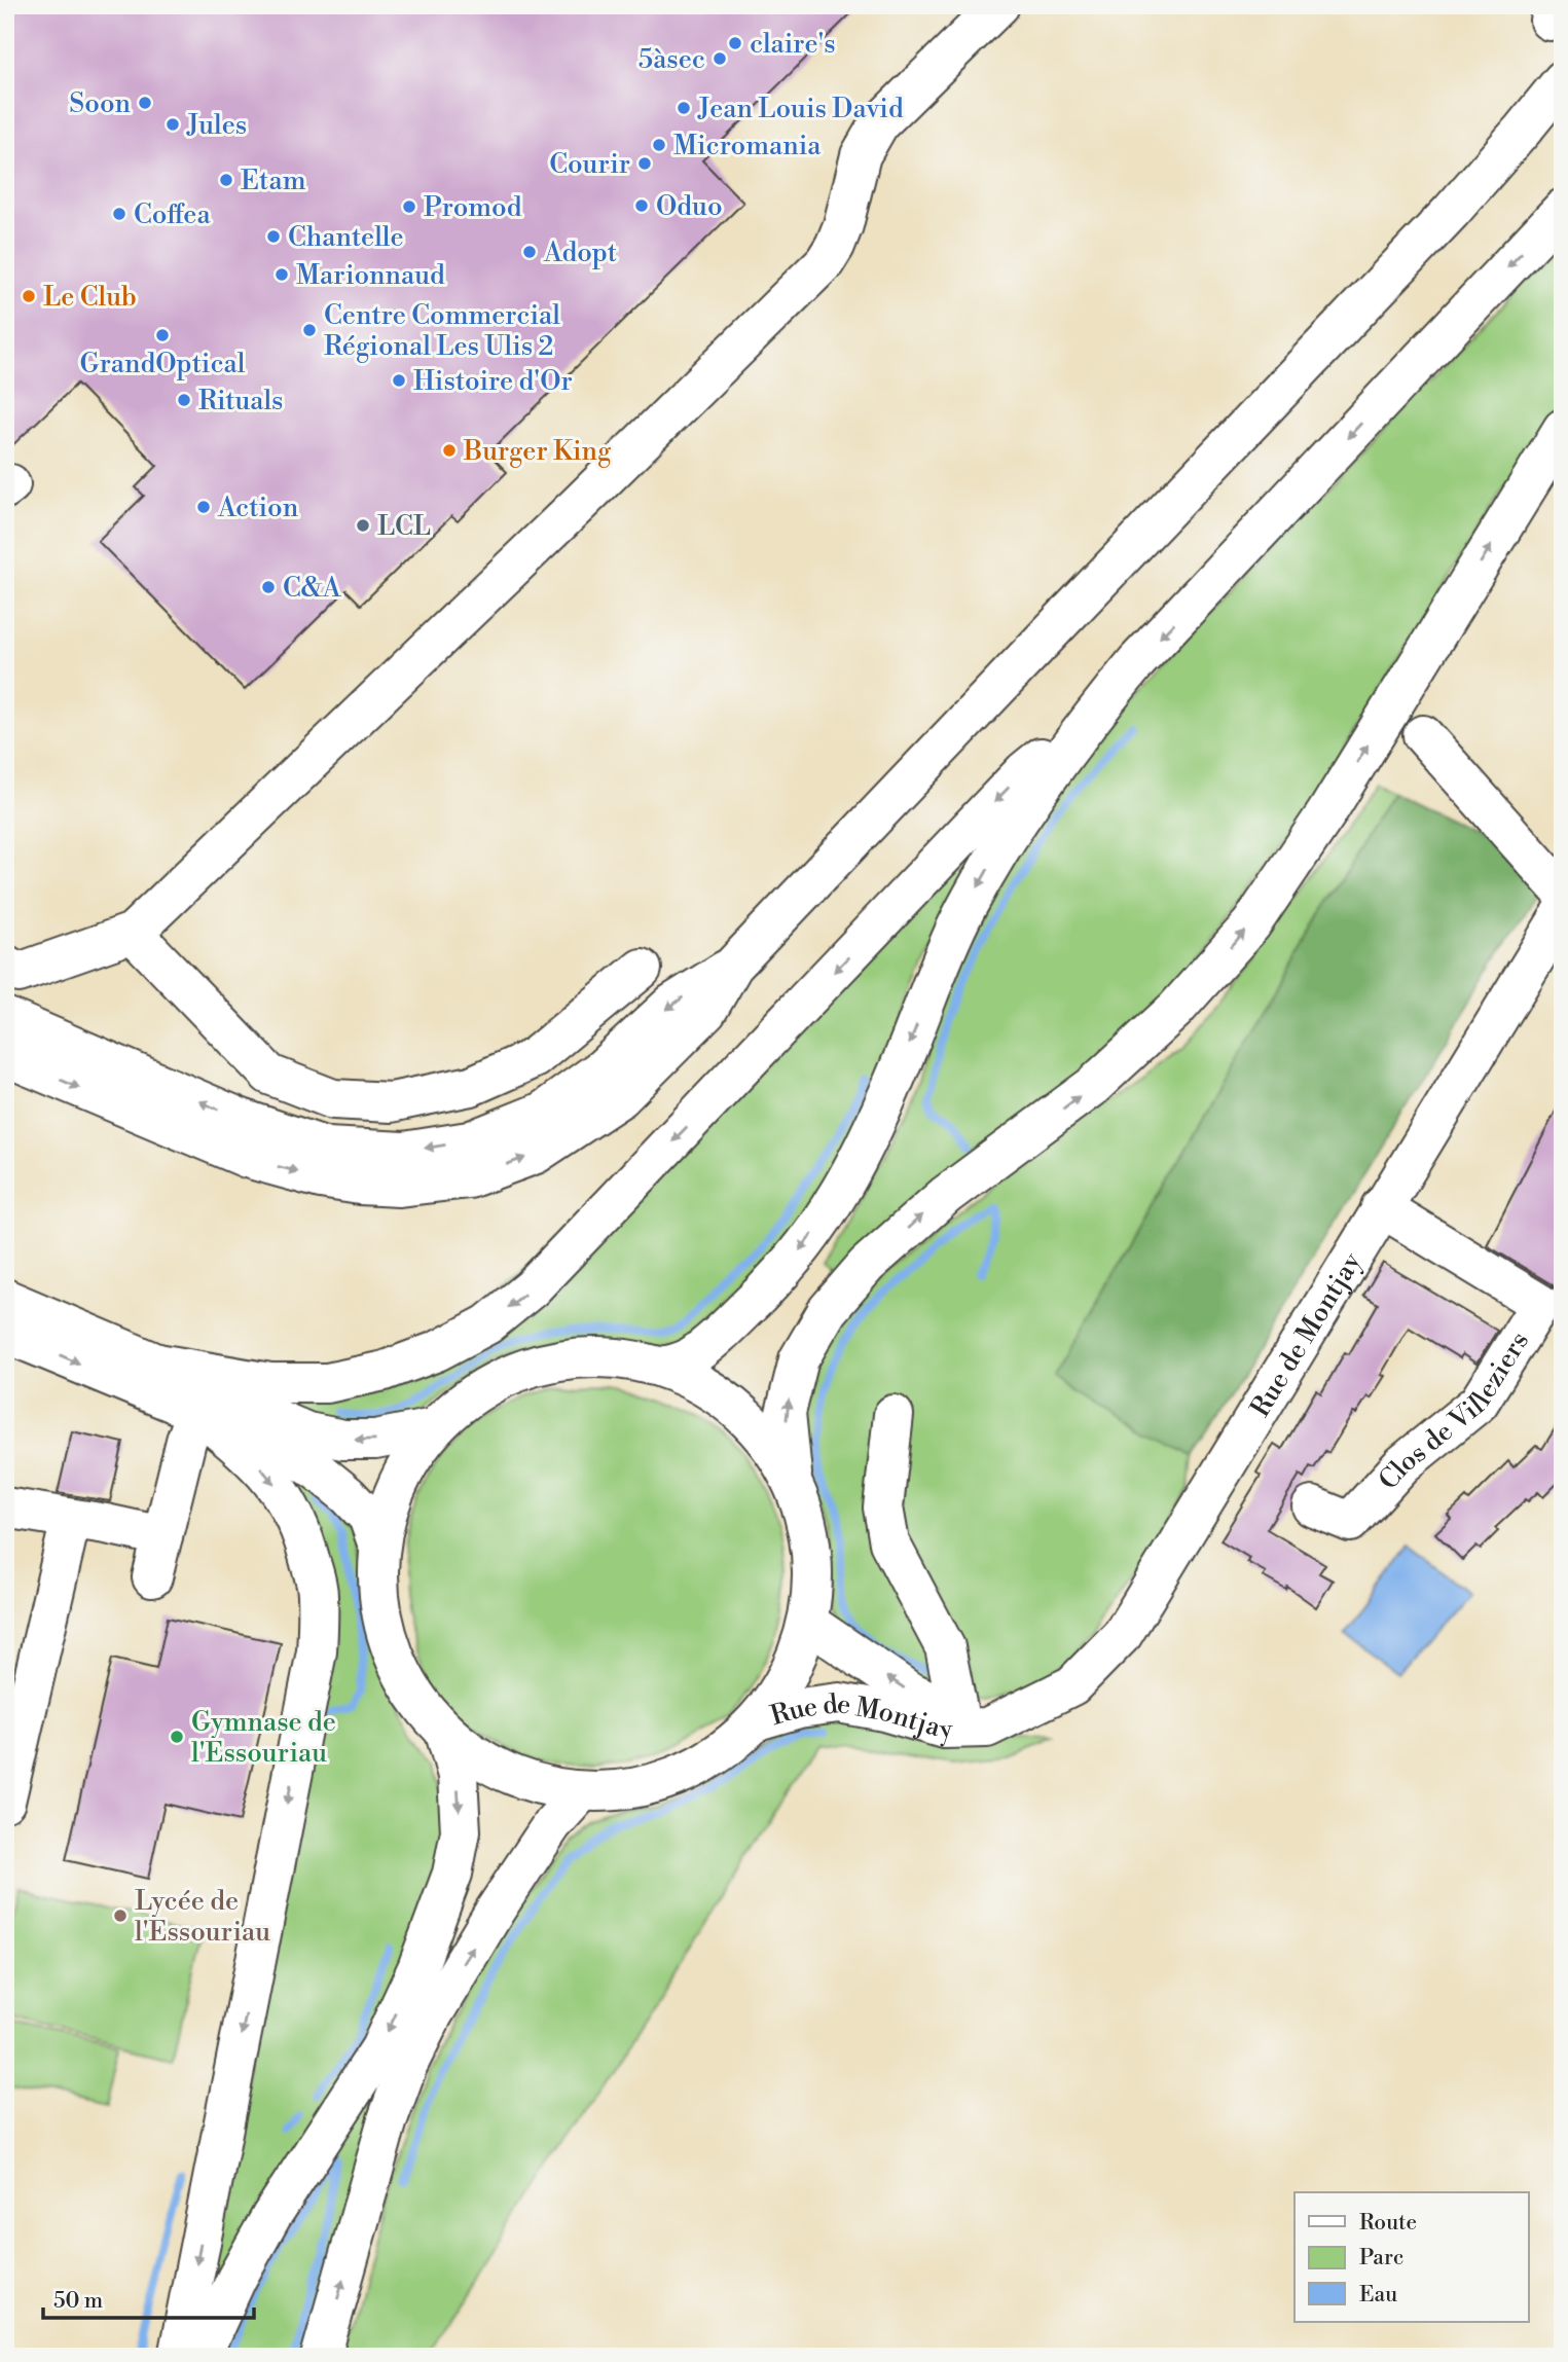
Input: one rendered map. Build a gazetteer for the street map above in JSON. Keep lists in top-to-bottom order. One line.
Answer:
{"streets":{"main road":["Rue de Montjay","Clos de Villeziers"]},"crossings":[["Rue de Montjay","Clos de Villeziers"]],"places":["claire's","5àsec","Soon","Jean Louis David","Jules","Micromania","Courir","Etam","Oduo","Promod","Coffea","Chantelle","Adopt","Marionnaud","Le Club","Centre Commercial Régional Les Ulis 2","GrandOptical","Histoire d'Or","Rituals","Burger King","Action","LCL","C&A","Gymnase de l'Essouriau","Lycée de l'Essouriau"],"legend":["Route","Parc","Eau"],"scale_bar":"50 m"}
